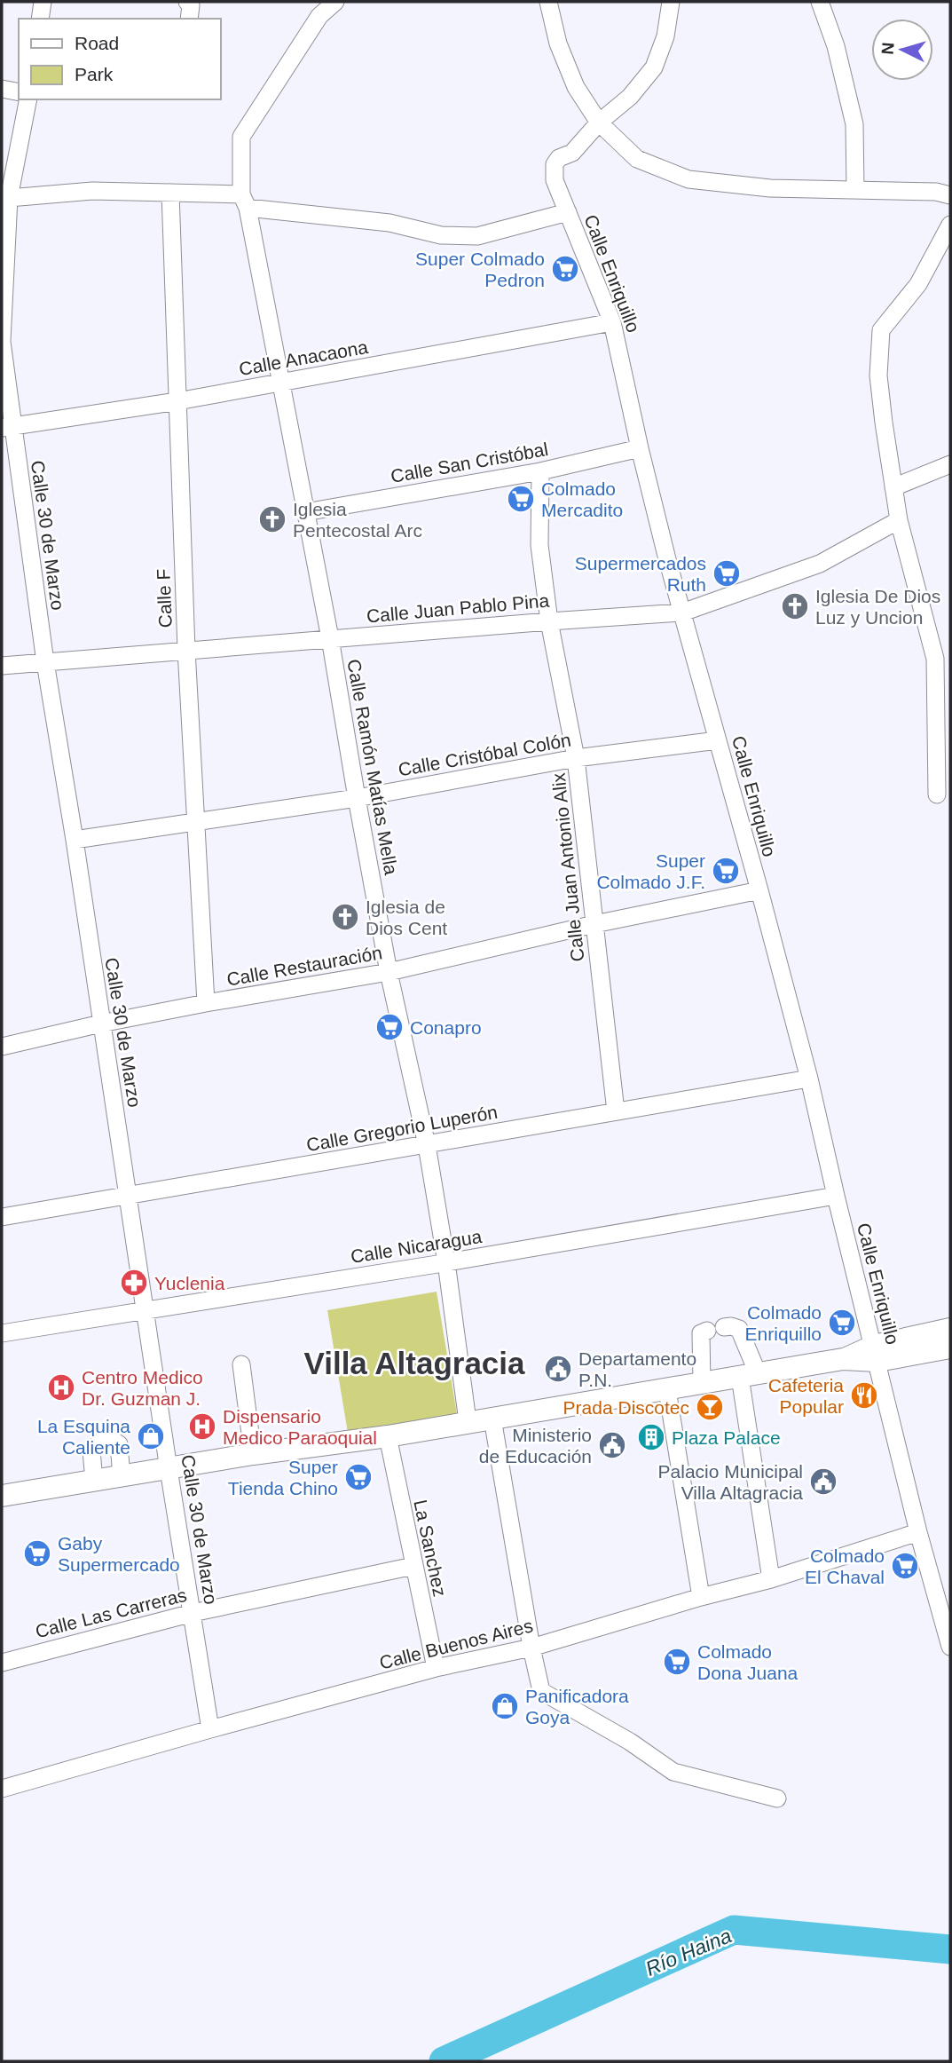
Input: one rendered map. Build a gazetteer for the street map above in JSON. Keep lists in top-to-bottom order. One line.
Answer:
{"streets":{"street":["Calle Enriquillo","Calle Anacaona","Calle San Cristóbal","Calle 30 de Marzo","Calle F","Calle Juan Pablo Pina","Calle Cristóbal Colón","Calle Ramón Matías Mella","Calle Juan Antonio Alix","Calle Restauración","Calle Gregorio Luperón","Calle Nicaragua","La Sanchez","Calle Las Carreras","Calle Buenos Aires"]},"crossings":[["Calle Enriquillo","Calle Anacaona"],["Calle Enriquillo","Calle San Cristóbal"],["Calle Enriquillo","Calle Juan Pablo Pina"],["Calle Enriquillo","Calle Cristóbal Colón"],["Calle Enriquillo","Calle Restauración"],["Calle Enriquillo","Calle Gregorio Luperón"],["Calle Enriquillo","Calle Nicaragua"],["Calle Enriquillo","Calle Buenos Aires"],["Calle Anacaona","Calle 30 de Marzo"],["Calle Anacaona","Calle F"],["Calle Anacaona","Calle Ramón Matías Mella"],["Calle San Cristóbal","Calle Ramón Matías Mella"],["Calle San Cristóbal","Calle Juan Antonio Alix"],["Calle 30 de Marzo","Calle Juan Pablo Pina"],["Calle 30 de Marzo","Calle Cristóbal Colón"],["Calle 30 de Marzo","Calle Restauración"],["Calle 30 de Marzo","Calle Gregorio Luperón"],["Calle 30 de Marzo","Calle Nicaragua"],["Calle 30 de Marzo","Calle Las Carreras"],["Calle 30 de Marzo","Calle Buenos Aires"],["Calle F","Calle Juan Pablo Pina"],["Calle F","Calle Cristóbal Colón"],["Calle F","Calle Restauración"],["Calle Juan Pablo Pina","Calle Ramón Matías Mella"],["Calle Juan Pablo Pina","Calle Juan Antonio Alix"],["Calle Cristóbal Colón","Calle Ramón Matías Mella"],["Calle Cristóbal Colón","Calle Juan Antonio Alix"],["Calle Ramón Matías Mella","Calle Restauración"],["Calle Ramón Matías Mella","Calle Gregorio Luperón"],["Calle Ramón Matías Mella","Calle Nicaragua"],["Calle Juan Antonio Alix","Calle Restauración"],["Calle Juan Antonio Alix","Calle Gregorio Luperón"],["La Sanchez","Calle Las Carreras"],["La Sanchez","Calle Buenos Aires"]],"districts":["Villa Altagracia"],"water":["Río Haina"],"places":{"supermarket":["Super Colmado Pedron","Colmado Mercadito","Supermercados Ruth","Super Colmado J.F.","Conapro","Colmado Enriquillo","Super Tienda Chino","Gaby Supermercado","Colmado El Chaval","Colmado Dona Juana"],"church":["Iglesia Pentecostal Arc","Iglesia De Dios Luz y Uncion","Iglesia de Dios Cent"],"pharmacy":["Yuclenia"],"public building":["Departamento P.N.","Ministerio de Educación","Palacio Municipal Villa Altagracia"],"hospital":["Centro Medico Dr. Guzman J.","Dispensario Medico Paraoquial"],"restaurant":["Cafeteria Popular"],"bar":["Prada Discotec"],"shop":["La Esquina Caliente","Panificadora Goya"],"building":["Plaza Palace"]},"legend":["Road","Park"],"north":"left"}
